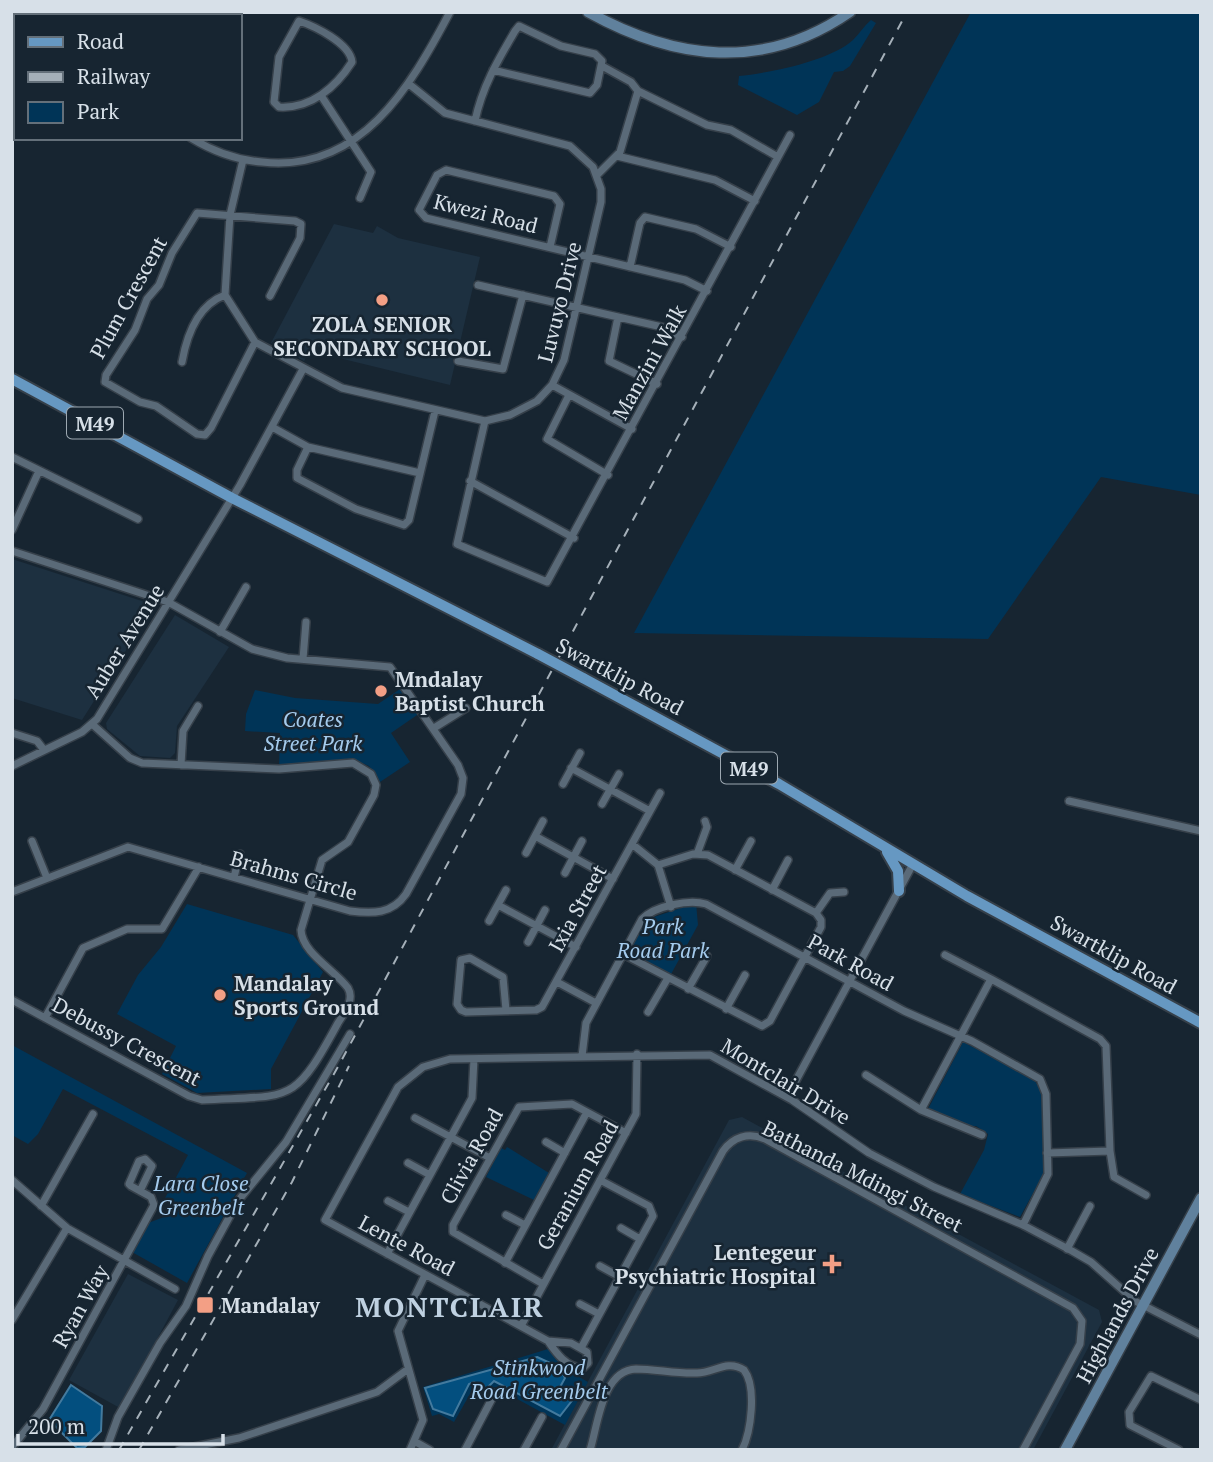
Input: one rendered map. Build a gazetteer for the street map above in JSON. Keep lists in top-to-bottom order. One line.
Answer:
{"streets":{"main road":["M49","Swartklip Road","Highlands Drive"],"street":["Kwezi Road","Plum Crescent","Luvuyo Drive","Manzini Walk","Auber Avenue","Brahms Circle","Ixia Street","Park Road","Debussy Crescent","Montclair Drive","Clivia Road","Bathanda Mdingi Street","Geranium Road","Lente Road","Ryan Way"]},"crossings":[["Kwezi Road","Luvuyo Drive"],["Kwezi Road","Manzini Walk"],["Plum Crescent","Luvuyo Drive"],["Luvuyo Drive","Auber Avenue"],["Auber Avenue","Swartklip Road"],["Auber Avenue","Brahms Circle"],["Brahms Circle","Debussy Crescent"],["Park Road","Montclair Drive"],["Montclair Drive","Geranium Road"],["Montclair Drive","Lente Road"],["Montclair Drive","Highlands Drive"],["Clivia Road","Geranium Road"],["Geranium Road","Lente Road"]],"districts":["MONTCLAIR"],"parks":["Coates Street Park","Park Road Park","Lara Close Greenbelt","Stinkwood Road Greenbelt"],"places":{"other":["ZOLA SENIOR SECONDARY SCHOOL","Mndalay Baptist Church","Mandalay Sports Ground"],"health":["Lentegeur Psychiatric Hospital"],"transit":["Mandalay"]},"legend":["Road","Railway","Park"],"scale_bar":"200 m"}
